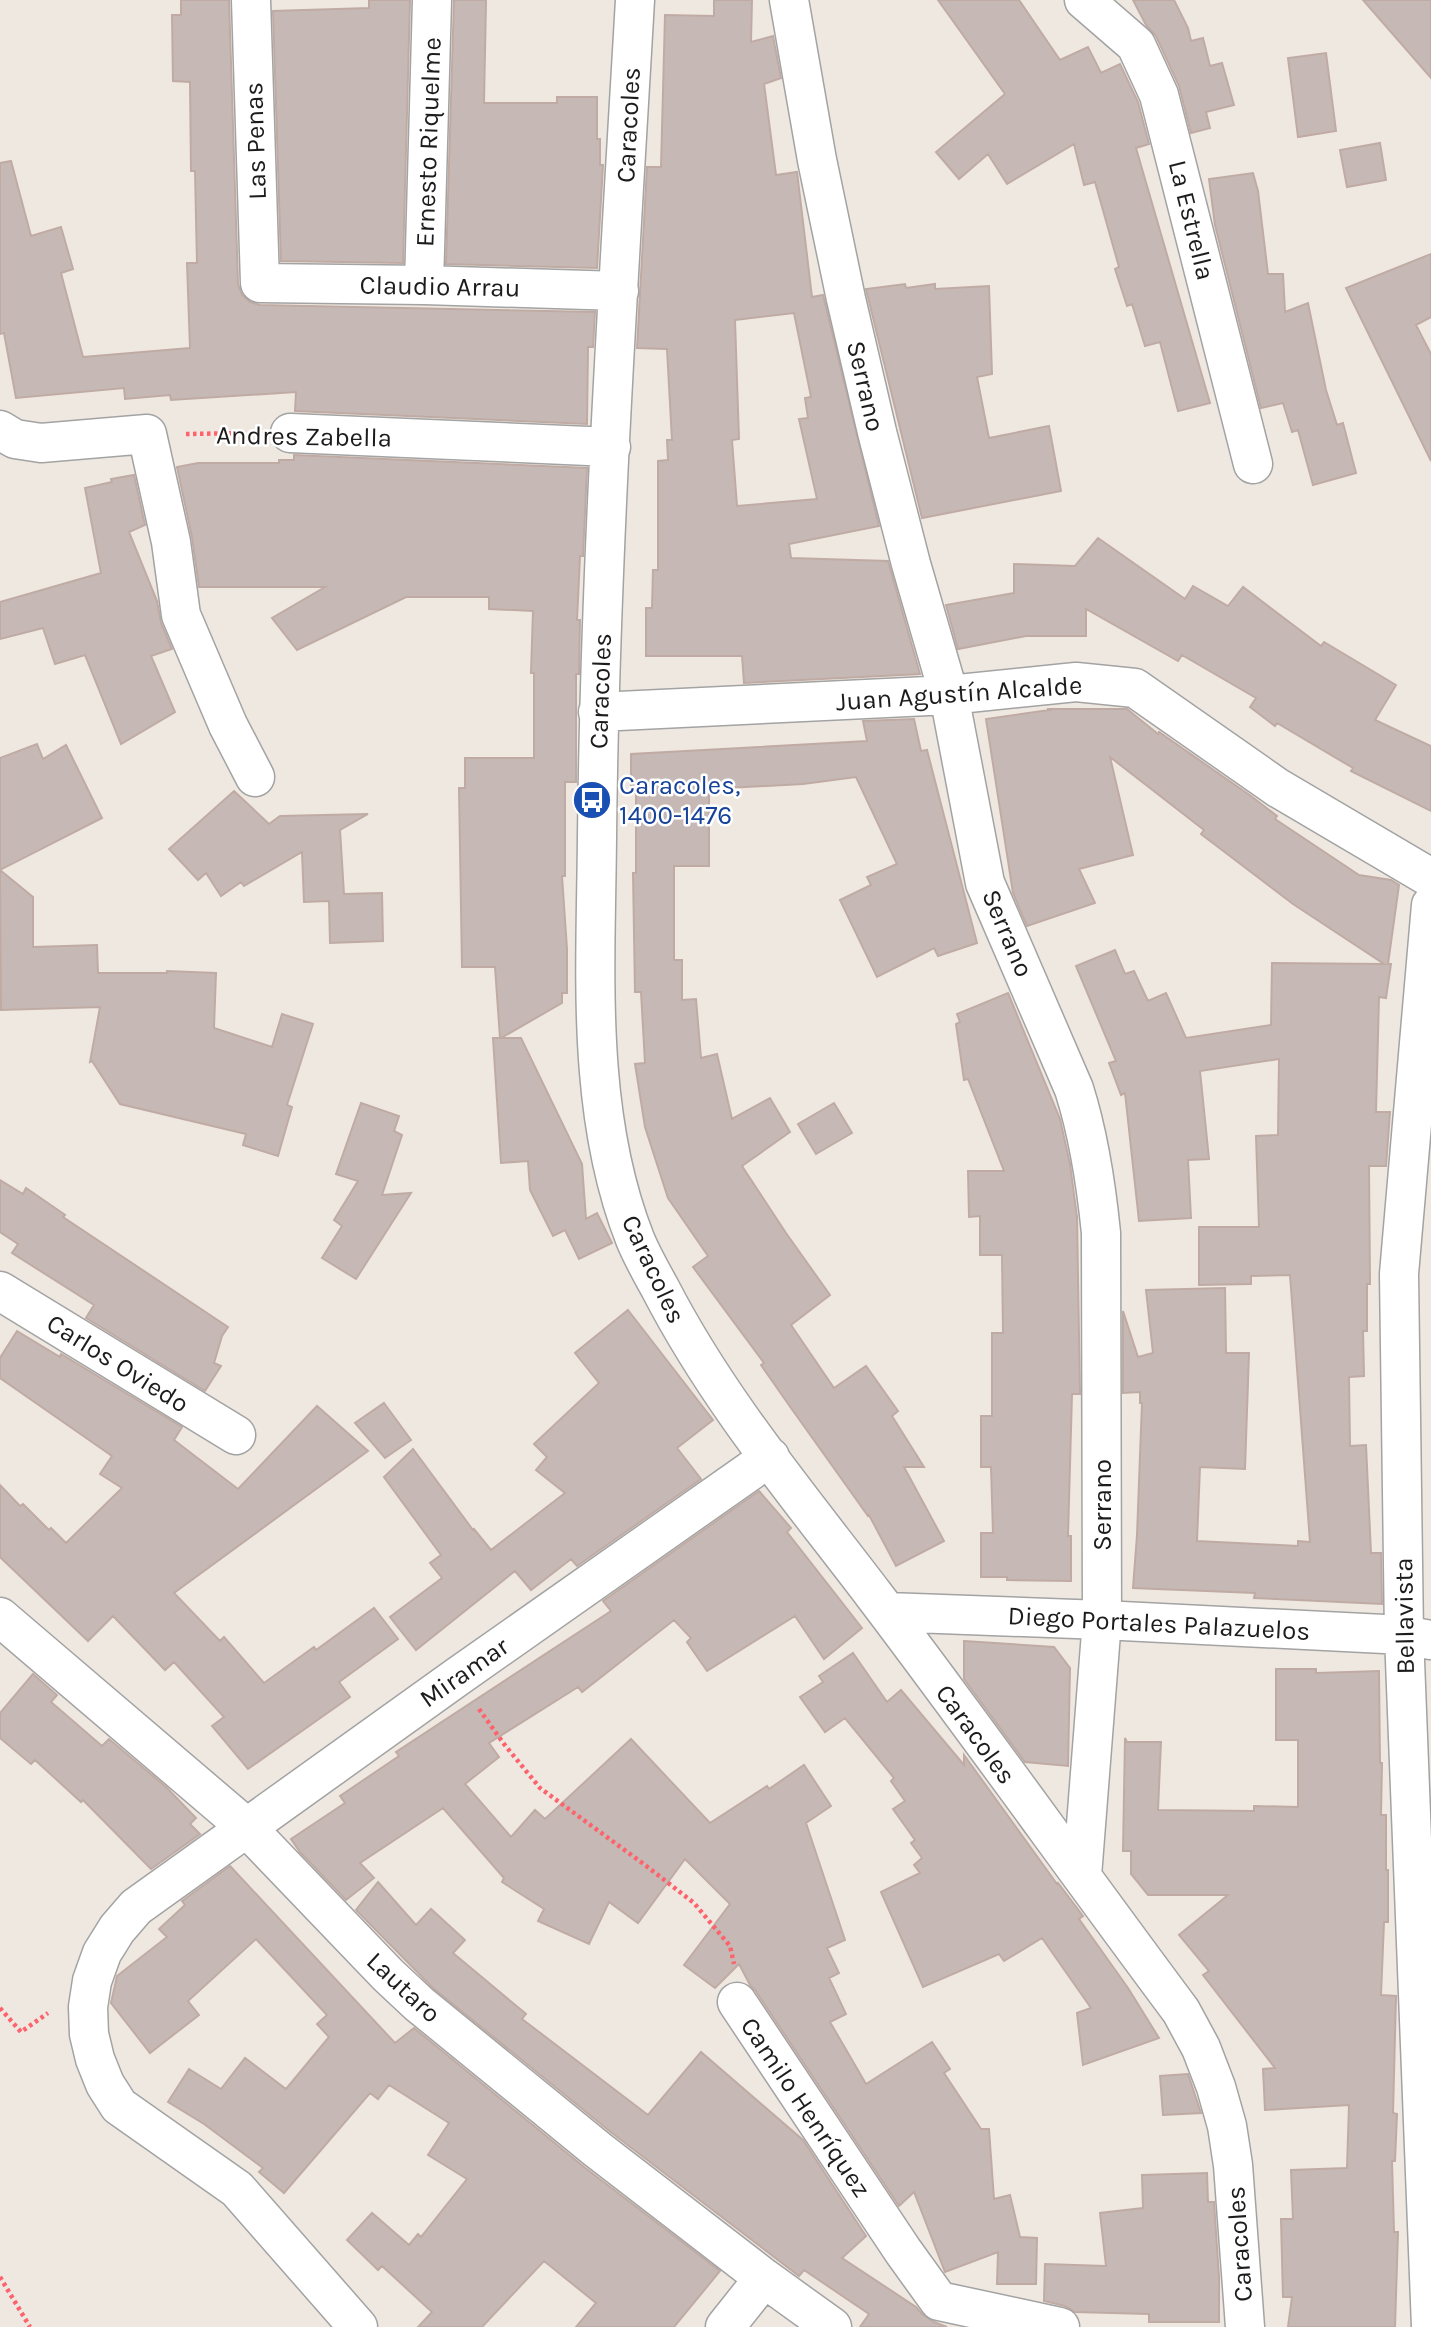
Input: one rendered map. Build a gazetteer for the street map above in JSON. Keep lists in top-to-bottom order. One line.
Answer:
{"streets":{"street":["Caracoles","Las Penas","Ernesto Riquelme","La Estrella","Claudio Arrau","Serrano","Andres Zabella","Juan Agustín Alcalde","Carlos Oviedo","Bellavista","Diego Portales Palazuelos","Miramar","Lautaro","Camilo Henríquez"]},"crossings":[["Caracoles","Claudio Arrau"],["Caracoles","Serrano"],["Caracoles","Andres Zabella"],["Caracoles","Juan Agustín Alcalde"],["Caracoles","Diego Portales Palazuelos"],["Caracoles","Miramar"],["Las Penas","Claudio Arrau"],["Ernesto Riquelme","Claudio Arrau"],["Serrano","Juan Agustín Alcalde"],["Serrano","Diego Portales Palazuelos"],["Bellavista","Diego Portales Palazuelos"],["Miramar","Lautaro"],["Miramar","Camilo Henríquez"]],"places":{"bus stop":["Caracoles, 1400-1476"]}}
